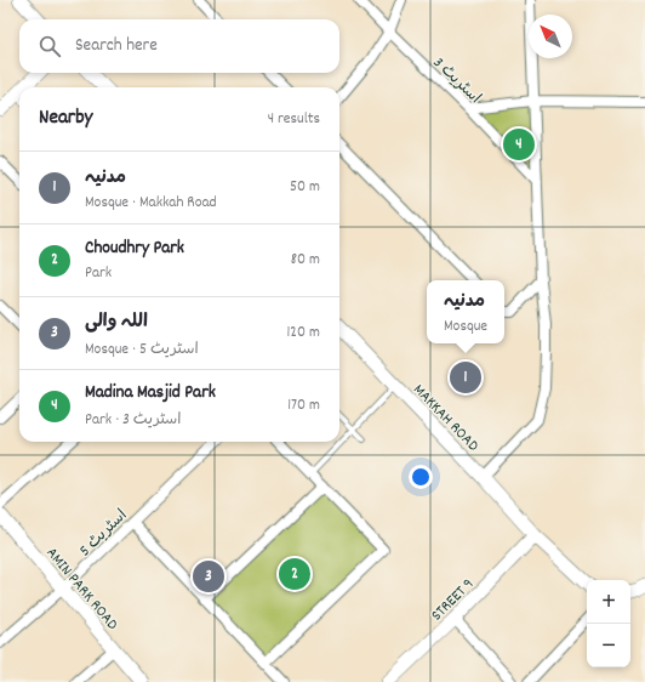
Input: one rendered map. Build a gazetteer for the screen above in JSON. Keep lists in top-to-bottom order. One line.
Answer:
{"streets":{"street":["اسٹریٹ 3","MAKKAH ROAD","اسٹریٹ 5","AMIN PARK ROAD","STREET 9"]},"crossings":[["MAKKAH ROAD","STREET 9"],["اسٹریٹ 5","AMIN PARK ROAD"]],"north":"top left","page":{"search":"Search here","heading":["Nearby","4 results"],"pins":["4","1","2","3"],"list":[{"mark":"1","name":"مدنیہ","note":"Mosque · Makkah Road","value":"50 m"},{"mark":"2","name":"Choudhry Park","note":"Park","value":"80 m"},{"mark":"3","name":"اللہ والی","note":"Mosque · اسٹریٹ 5","value":"120 m"},{"mark":"4","name":"Madina Masjid Park","note":"Park · اسٹریٹ 3","value":"170 m"}],"popup":["مدنیہ","Mosque"],"map_buttons":["+","−"]}}
